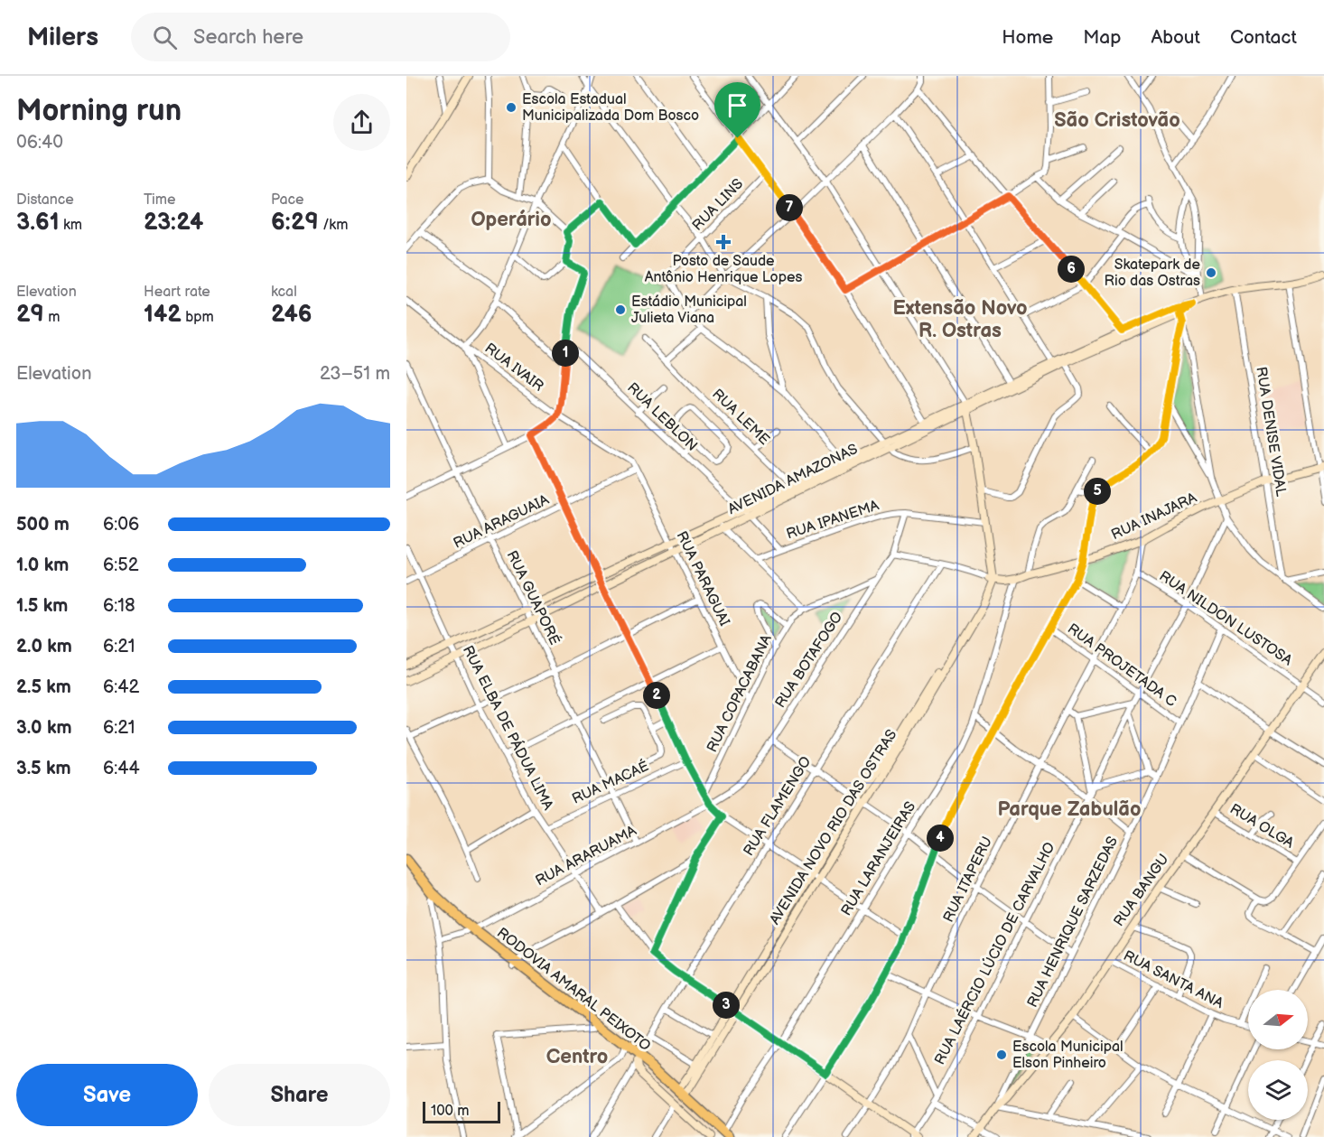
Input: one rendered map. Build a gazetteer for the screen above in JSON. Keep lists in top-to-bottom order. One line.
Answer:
{"streets":{"highway":["RODOVIA AMARAL PEIXOTO"],"street":["RUA LINS","RUA IVAIR","RUA LEBLON","RUA LEME","RUA DENISE VIDAL","AVENIDA AMAZONAS","RUA INAJARA","RUA IPANEMA","RUA ARAGUAIA","RUA PARAGUAI","RUA GUAPORÉ","RUA NILDON LUSTOSA","RUA BOTAFOGO","RUA PROJETADA C","RUA COPACABANA","RUA ELBA DE PÁDUA LIMA","RUA MACAÉ","RUA FLAMENGO","RUA OLGA","AVENIDA NOVO RIO DAS OSTRAS","RUA ARARUAMA","RUA LARANJEIRAS","RUA ITAPERU","RUA BANGU","RUA HENRIQUE SARZEDAS","RUA LAÉRCIO LÚCIO DE CARVALHO","RUA SANTA ANA"]},"crossings":[["RUA IVAIR","RUA ARAGUAIA"],["RUA IVAIR","RUA PARAGUAI"],["RUA LEBLON","AVENIDA AMAZONAS"],["RUA LEME","AVENIDA AMAZONAS"],["RUA DENISE VIDAL","AVENIDA AMAZONAS"],["RUA DENISE VIDAL","RUA INAJARA"],["AVENIDA AMAZONAS","RUA PARAGUAI"],["AVENIDA AMAZONAS","RUA GUAPORÉ"],["AVENIDA AMAZONAS","RUA ELBA DE PÁDUA LIMA"],["AVENIDA AMAZONAS","AVENIDA NOVO RIO DAS OSTRAS"],["RUA INAJARA","AVENIDA NOVO RIO DAS OSTRAS"],["RUA INAJARA","RUA LARANJEIRAS"],["RUA INAJARA","RUA ITAPERU"],["RUA IPANEMA","RUA BOTAFOGO"],["RUA IPANEMA","AVENIDA NOVO RIO DAS OSTRAS"],["RUA ARAGUAIA","RUA PARAGUAI"],["RUA ARAGUAIA","RUA GUAPORÉ"],["RUA ARAGUAIA","RUA ELBA DE PÁDUA LIMA"],["RUA PARAGUAI","RUA COPACABANA"],["RUA GUAPORÉ","RUA MACAÉ"],["RUA GUAPORÉ","RUA ARARUAMA"],["RUA NILDON LUSTOSA","RUA ITAPERU"],["RUA NILDON LUSTOSA","RUA BANGU"],["RUA NILDON LUSTOSA","RUA HENRIQUE SARZEDAS"],["RUA NILDON LUSTOSA","RUA LAÉRCIO LÚCIO DE CARVALHO"],["RUA BOTAFOGO","RUA ARARUAMA"],["RUA PROJETADA C","RUA ITAPERU"],["RUA PROJETADA C","RUA HENRIQUE SARZEDAS"],["RUA PROJETADA C","RUA LAÉRCIO LÚCIO DE CARVALHO"],["RUA ELBA DE PÁDUA LIMA","RUA MACAÉ"],["RUA ELBA DE PÁDUA LIMA","RUA ARARUAMA"],["RUA FLAMENGO","RODOVIA AMARAL PEIXOTO"],["RUA OLGA","RUA BANGU"],["AVENIDA NOVO RIO DAS OSTRAS","RODOVIA AMARAL PEIXOTO"],["RUA ARARUAMA","RODOVIA AMARAL PEIXOTO"],["RUA LARANJEIRAS","RODOVIA AMARAL PEIXOTO"],["RUA BANGU","RUA HENRIQUE SARZEDAS"],["RUA BANGU","RUA SANTA ANA"]],"districts":["São Cristovão","Operário","Extensão Novo R. Ostras","Parque Zabulão","Centro"],"places":{"other":["Escola Estadual Municipalizada Dom Bosco","Skatepark de Rio das Ostras","Estádio Municipal Julieta Viana","Escola Municipal Elson Pinheiro"],"health":["Posto de Saude Antônio Henrique Lopes"]},"scale_bar":"100 m","north":"right","page":{"header":"Milers","search":"Search here","nav":["Home","Map","About","Contact"],"heading":["Morning run","06:40"],"stats":[["Distance","3.61 km"],["Time","23:24"],["Pace","6:29 /km"],["Elevation","29 m"],["Heart rate","142 bpm"],["kcal","246"]],"pins":["7","6","1","5","2","4","3"],"chart":["Elevation","23–51 m"],"list":[{"name":"500 m","note":"6:06"},{"name":"1.0 km","note":"6:52"},{"name":"1.5 km","note":"6:18"},{"name":"2.0 km","note":"6:21"},{"name":"2.5 km","note":"6:42"},{"name":"3.0 km","note":"6:21"},{"name":"3.5 km","note":"6:44"}],"buttons":["Save","Share"],"scale":"100 m"}}
